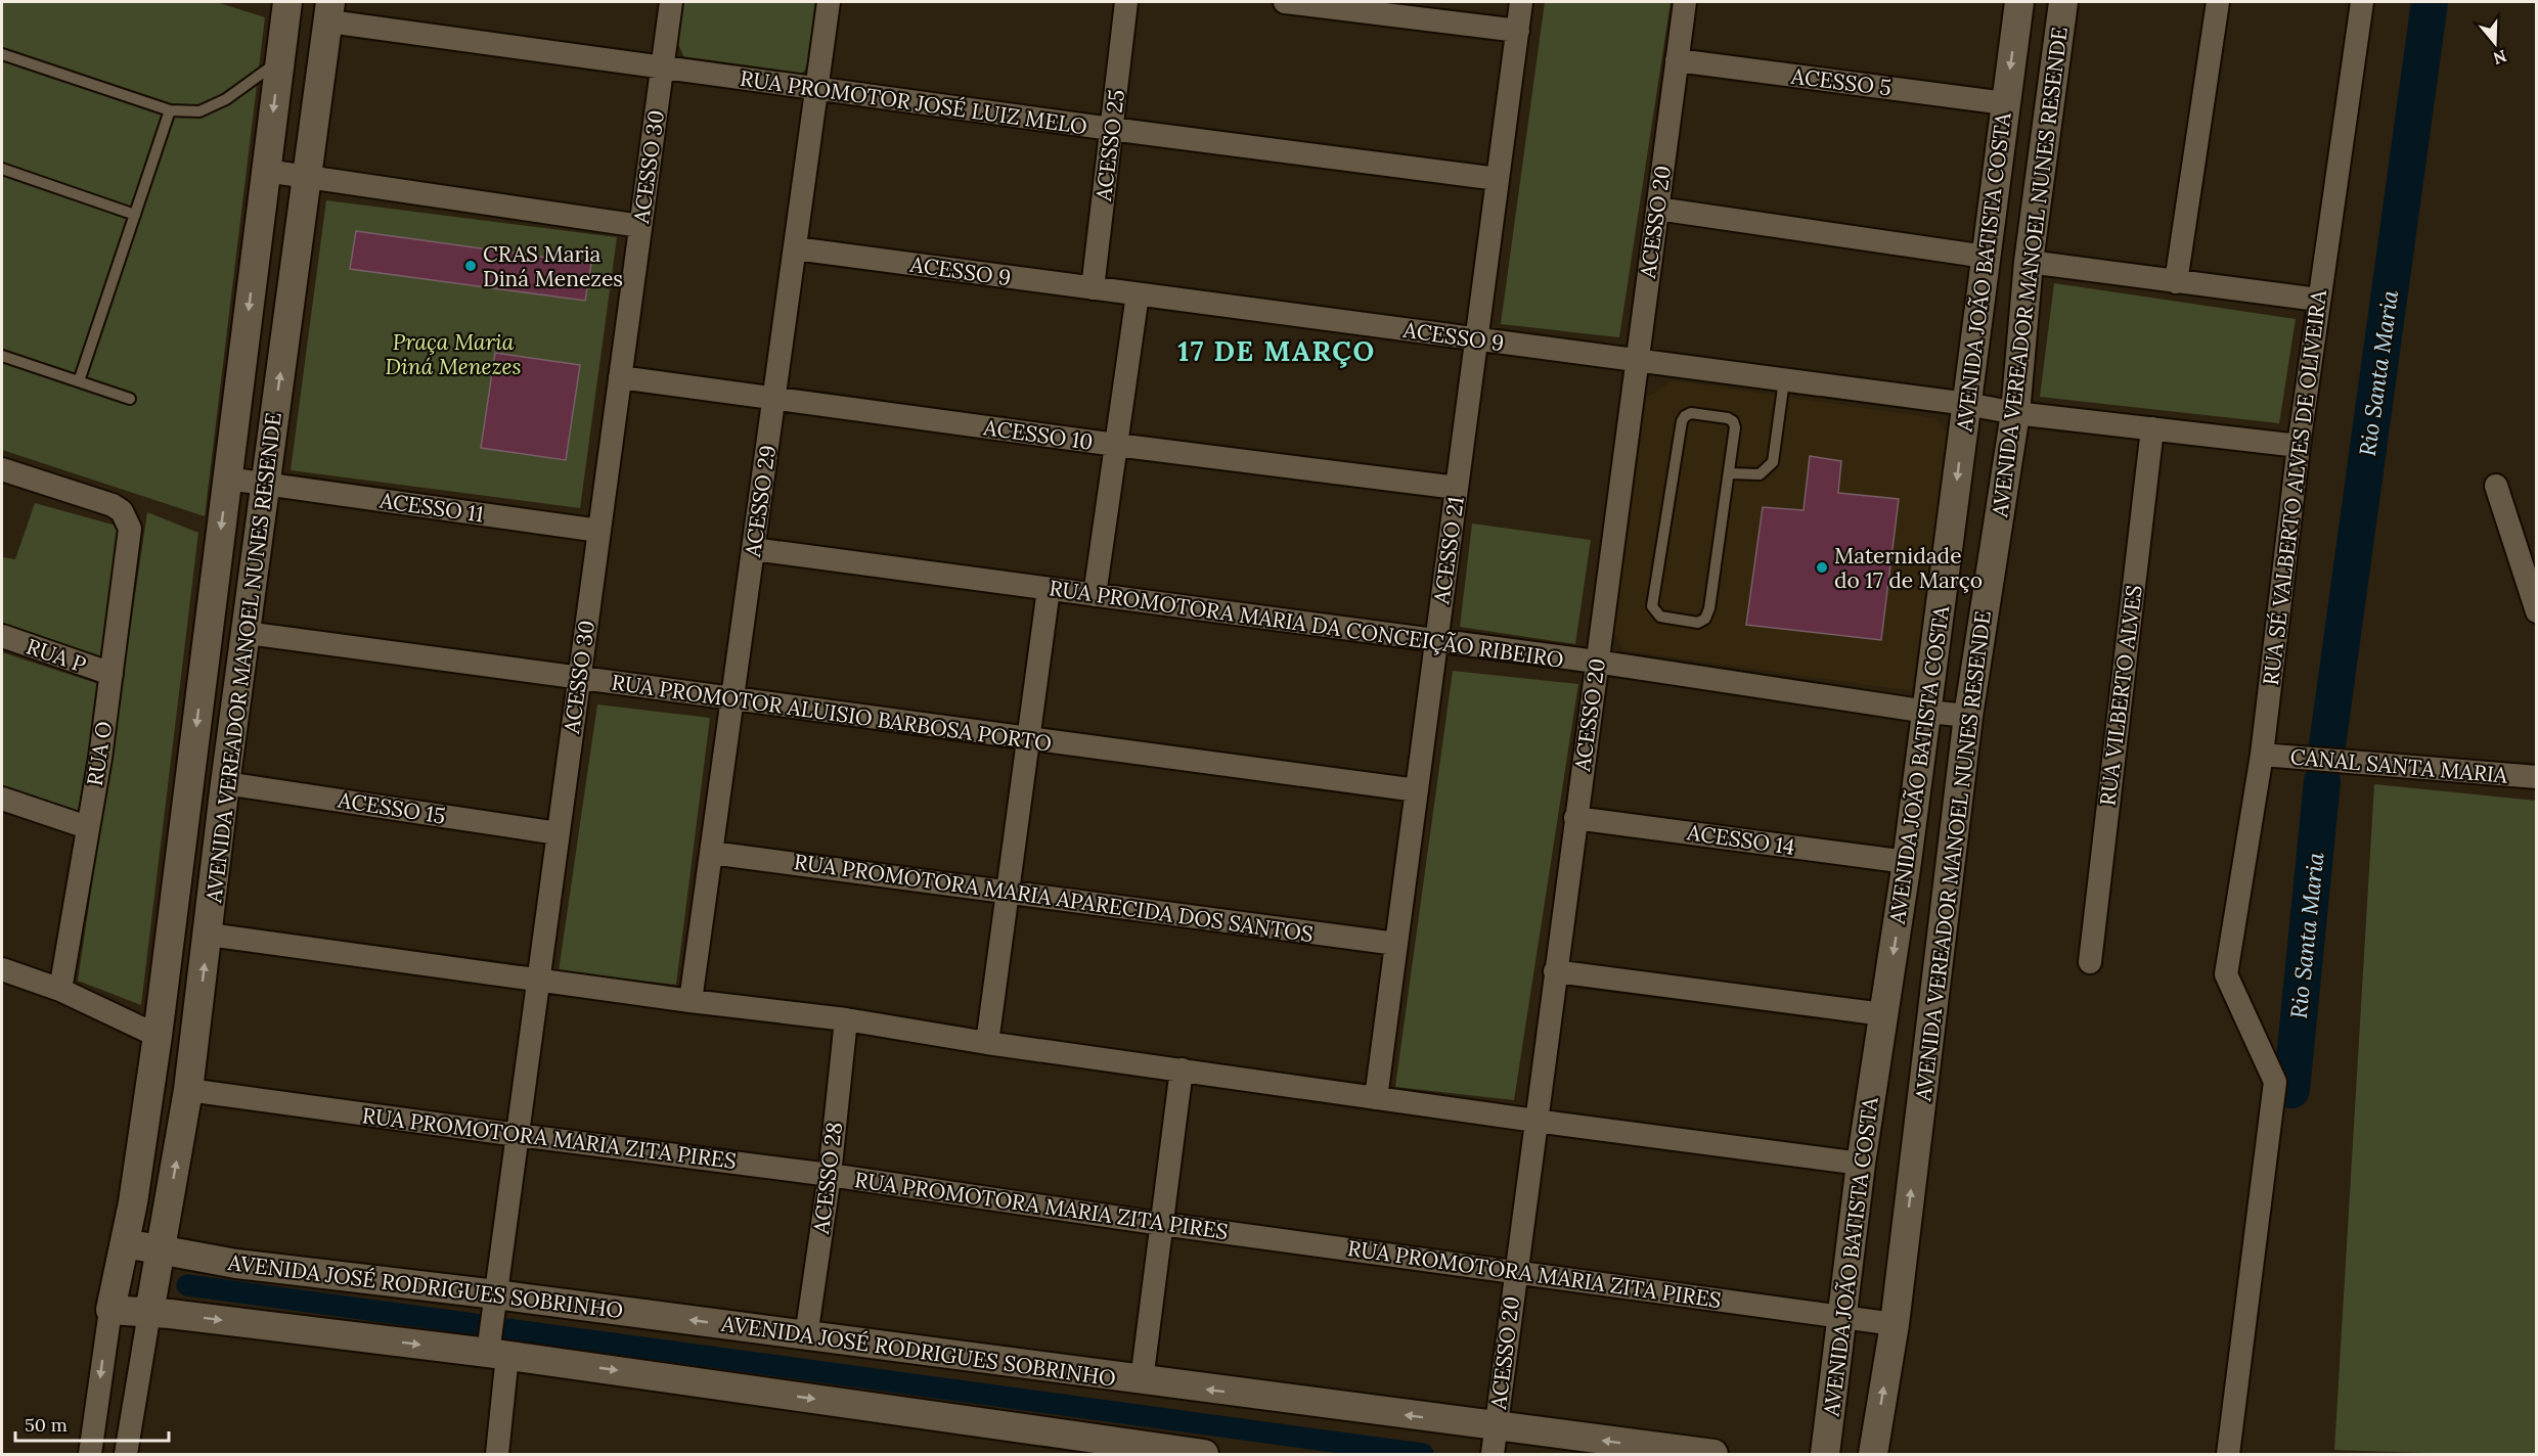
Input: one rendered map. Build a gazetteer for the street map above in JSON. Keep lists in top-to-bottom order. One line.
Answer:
{"streets":{"street":["ACESSO 5","RUA PROMOTOR JOSÉ LUIZ MELO","ACESSO 25","ACESSO 30","ACESSO 20","ACESSO 9","AVENIDA JOÃO BATISTA COSTA","AVENIDA VEREADOR MANOEL NUNES RESENDE","ACESSO 10","RUA SÉ VALBERTO ALVES DE OLIVEIRA","ACESSO 29","ACESSO 11","ACESSO 21","RUA PROMOTORA MARIA DA CONCEIÇÃO RIBEIRO","RUA P","RUA VILBERTO ALVES","RUA PROMOTOR ALUISIO BARBOSA PORTO","RUA O","CANAL SANTA MARIA","ACESSO 15","ACESSO 14","RUA PROMOTORA MARIA APARECIDA DOS SANTOS","RUA PROMOTORA MARIA ZITA PIRES","ACESSO 28","AVENIDA JOSÉ RODRIGUES SOBRINHO"]},"crossings":[["ACESSO 5","ACESSO 20"],["ACESSO 5","AVENIDA JOÃO BATISTA COSTA"],["RUA PROMOTOR JOSÉ LUIZ MELO","ACESSO 25"],["RUA PROMOTOR JOSÉ LUIZ MELO","ACESSO 30"],["RUA PROMOTOR JOSÉ LUIZ MELO","AVENIDA VEREADOR MANOEL NUNES RESENDE"],["RUA PROMOTOR JOSÉ LUIZ MELO","ACESSO 29"],["RUA PROMOTOR JOSÉ LUIZ MELO","ACESSO 21"],["ACESSO 25","ACESSO 9"],["ACESSO 30","ACESSO 10"],["ACESSO 30","ACESSO 11"],["ACESSO 30","RUA PROMOTOR ALUISIO BARBOSA PORTO"],["ACESSO 30","ACESSO 15"],["ACESSO 30","RUA PROMOTORA MARIA ZITA PIRES"],["ACESSO 30","AVENIDA JOSÉ RODRIGUES SOBRINHO"],["ACESSO 20","ACESSO 9"],["ACESSO 20","RUA PROMOTORA MARIA DA CONCEIÇÃO RIBEIRO"],["ACESSO 20","ACESSO 14"],["ACESSO 20","RUA PROMOTORA MARIA ZITA PIRES"],["ACESSO 20","AVENIDA JOSÉ RODRIGUES SOBRINHO"],["ACESSO 9","AVENIDA JOÃO BATISTA COSTA"],["ACESSO 9","AVENIDA VEREADOR MANOEL NUNES RESENDE"],["ACESSO 9","RUA SÉ VALBERTO ALVES DE OLIVEIRA"],["ACESSO 9","ACESSO 29"],["ACESSO 9","ACESSO 21"],["ACESSO 9","RUA VILBERTO ALVES"],["AVENIDA JOÃO BATISTA COSTA","RUA PROMOTORA MARIA DA CONCEIÇÃO RIBEIRO"],["AVENIDA JOÃO BATISTA COSTA","ACESSO 14"],["AVENIDA JOÃO BATISTA COSTA","RUA PROMOTORA MARIA ZITA PIRES"],["AVENIDA VEREADOR MANOEL NUNES RESENDE","ACESSO 11"],["AVENIDA VEREADOR MANOEL NUNES RESENDE","RUA PROMOTORA MARIA DA CONCEIÇÃO RIBEIRO"],["AVENIDA VEREADOR MANOEL NUNES RESENDE","RUA PROMOTOR ALUISIO BARBOSA PORTO"],["AVENIDA VEREADOR MANOEL NUNES RESENDE","ACESSO 15"],["AVENIDA VEREADOR MANOEL NUNES RESENDE","RUA PROMOTORA MARIA ZITA PIRES"],["AVENIDA VEREADOR MANOEL NUNES RESENDE","AVENIDA JOSÉ RODRIGUES SOBRINHO"],["ACESSO 10","ACESSO 29"],["ACESSO 10","ACESSO 21"],["RUA SÉ VALBERTO ALVES DE OLIVEIRA","CANAL SANTA MARIA"],["ACESSO 29","RUA PROMOTORA MARIA DA CONCEIÇÃO RIBEIRO"],["ACESSO 29","RUA PROMOTOR ALUISIO BARBOSA PORTO"],["ACESSO 29","RUA PROMOTORA MARIA APARECIDA DOS SANTOS"],["ACESSO 21","RUA PROMOTORA MARIA DA CONCEIÇÃO RIBEIRO"],["ACESSO 21","RUA PROMOTOR ALUISIO BARBOSA PORTO"],["ACESSO 21","RUA PROMOTORA MARIA APARECIDA DOS SANTOS"],["RUA P","RUA O"],["RUA PROMOTORA MARIA ZITA PIRES","ACESSO 28"],["ACESSO 28","AVENIDA JOSÉ RODRIGUES SOBRINHO"]],"one_way":["AVENIDA JOÃO BATISTA COSTA"],"districts":["17 DE MARÇO"],"water":["Rio Santa Maria"],"parks":["Praça Maria Diná Menezes"],"places":["CRAS Maria Diná Menezes","Maternidade do 17 de Março"],"scale_bar":"50 m","north":"bottom"}
